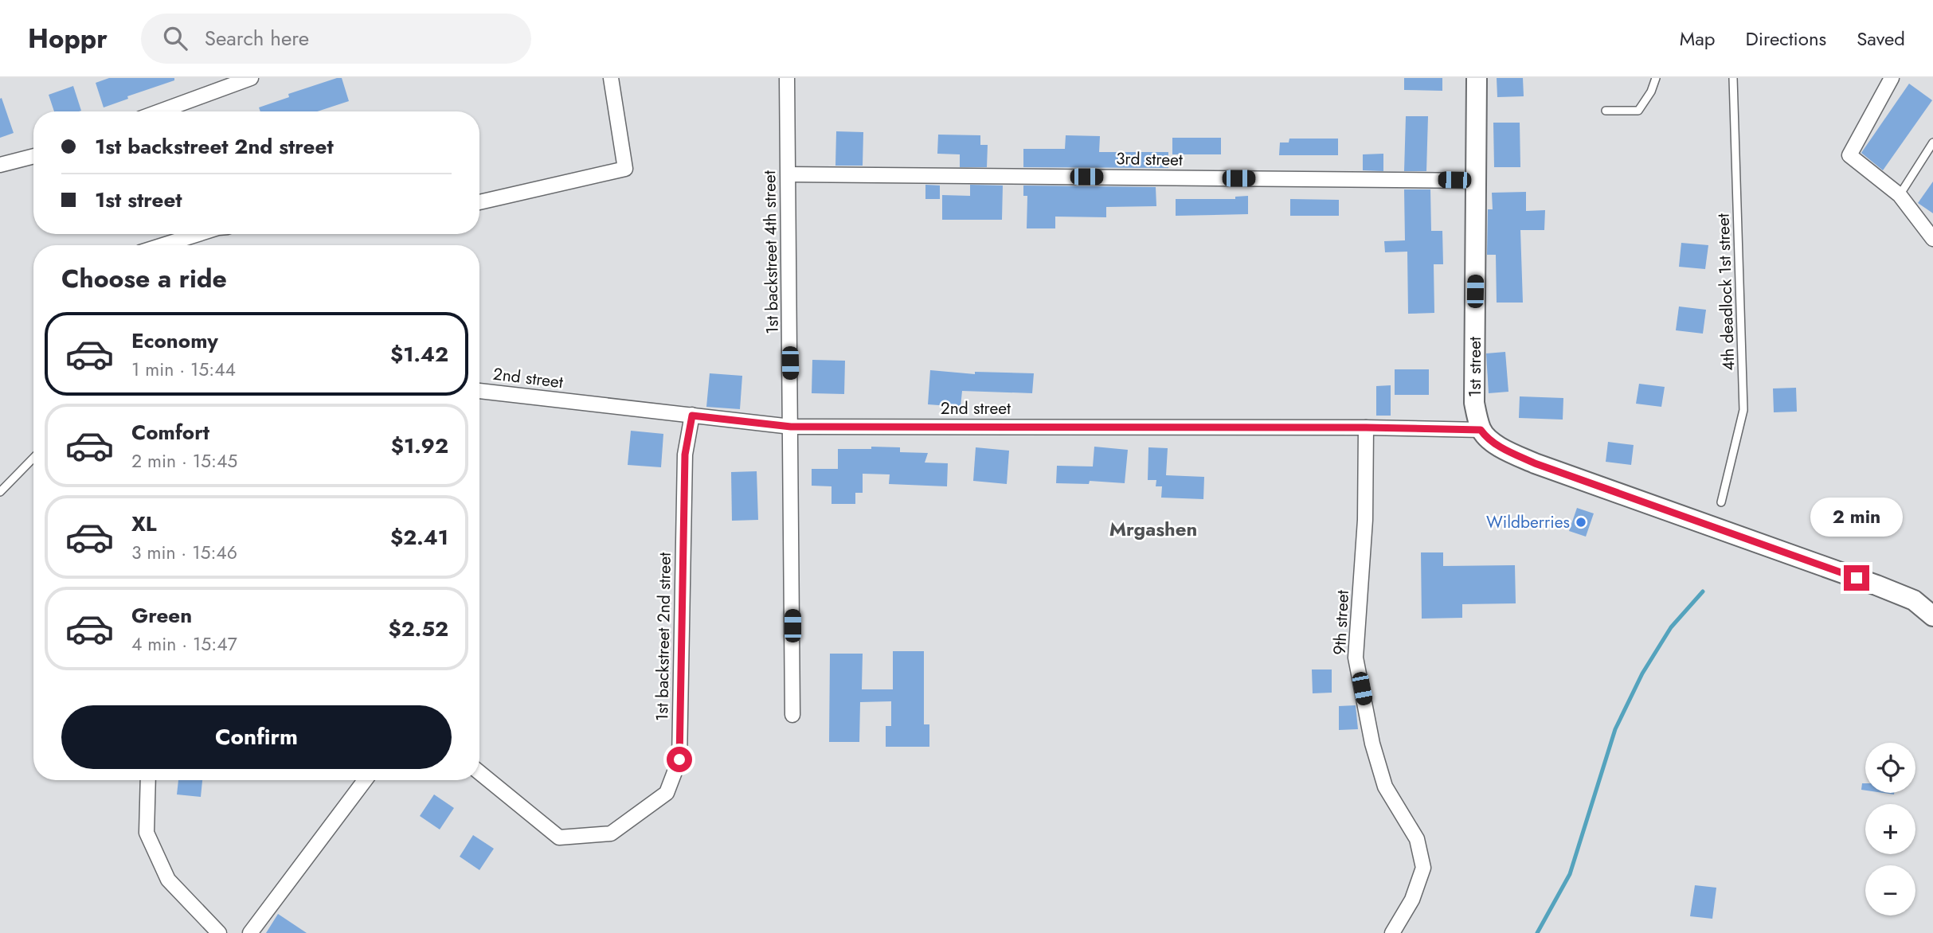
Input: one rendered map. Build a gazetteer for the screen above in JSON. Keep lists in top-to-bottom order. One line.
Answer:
{"streets":{"main road":["1st street"],"street":["3rd street","1st backstreet 4th street","2nd street","9th street","1st backstreet 2nd street"],"lane":["4th deadlock 1st street"]},"crossings":[["3rd street","1st backstreet 4th street"],["3rd street","1st street"],["1st backstreet 4th street","2nd street"],["1st street","2nd street"],["2nd street","9th street"],["2nd street","1st backstreet 2nd street"]],"districts":["Mrgashen"],"places":["Wildberries"],"page":{"header":"Hoppr","search":"Search here","nav":["Map","Directions","Saved"],"banner":["1st backstreet 2nd street","1st street"],"heading":"Choose a ride","list":[{"name":"Economy","note":"1 min · 15:44","value":"$1.42"},{"name":"Comfort","note":"2 min · 15:45","value":"$1.92"},{"name":"XL","note":"3 min · 15:46","value":"$2.41"},{"name":"Green","note":"4 min · 15:47","value":"$2.52"}],"bubble":"2 min","buttons":"Confirm","map_buttons":["+","−"]}}
